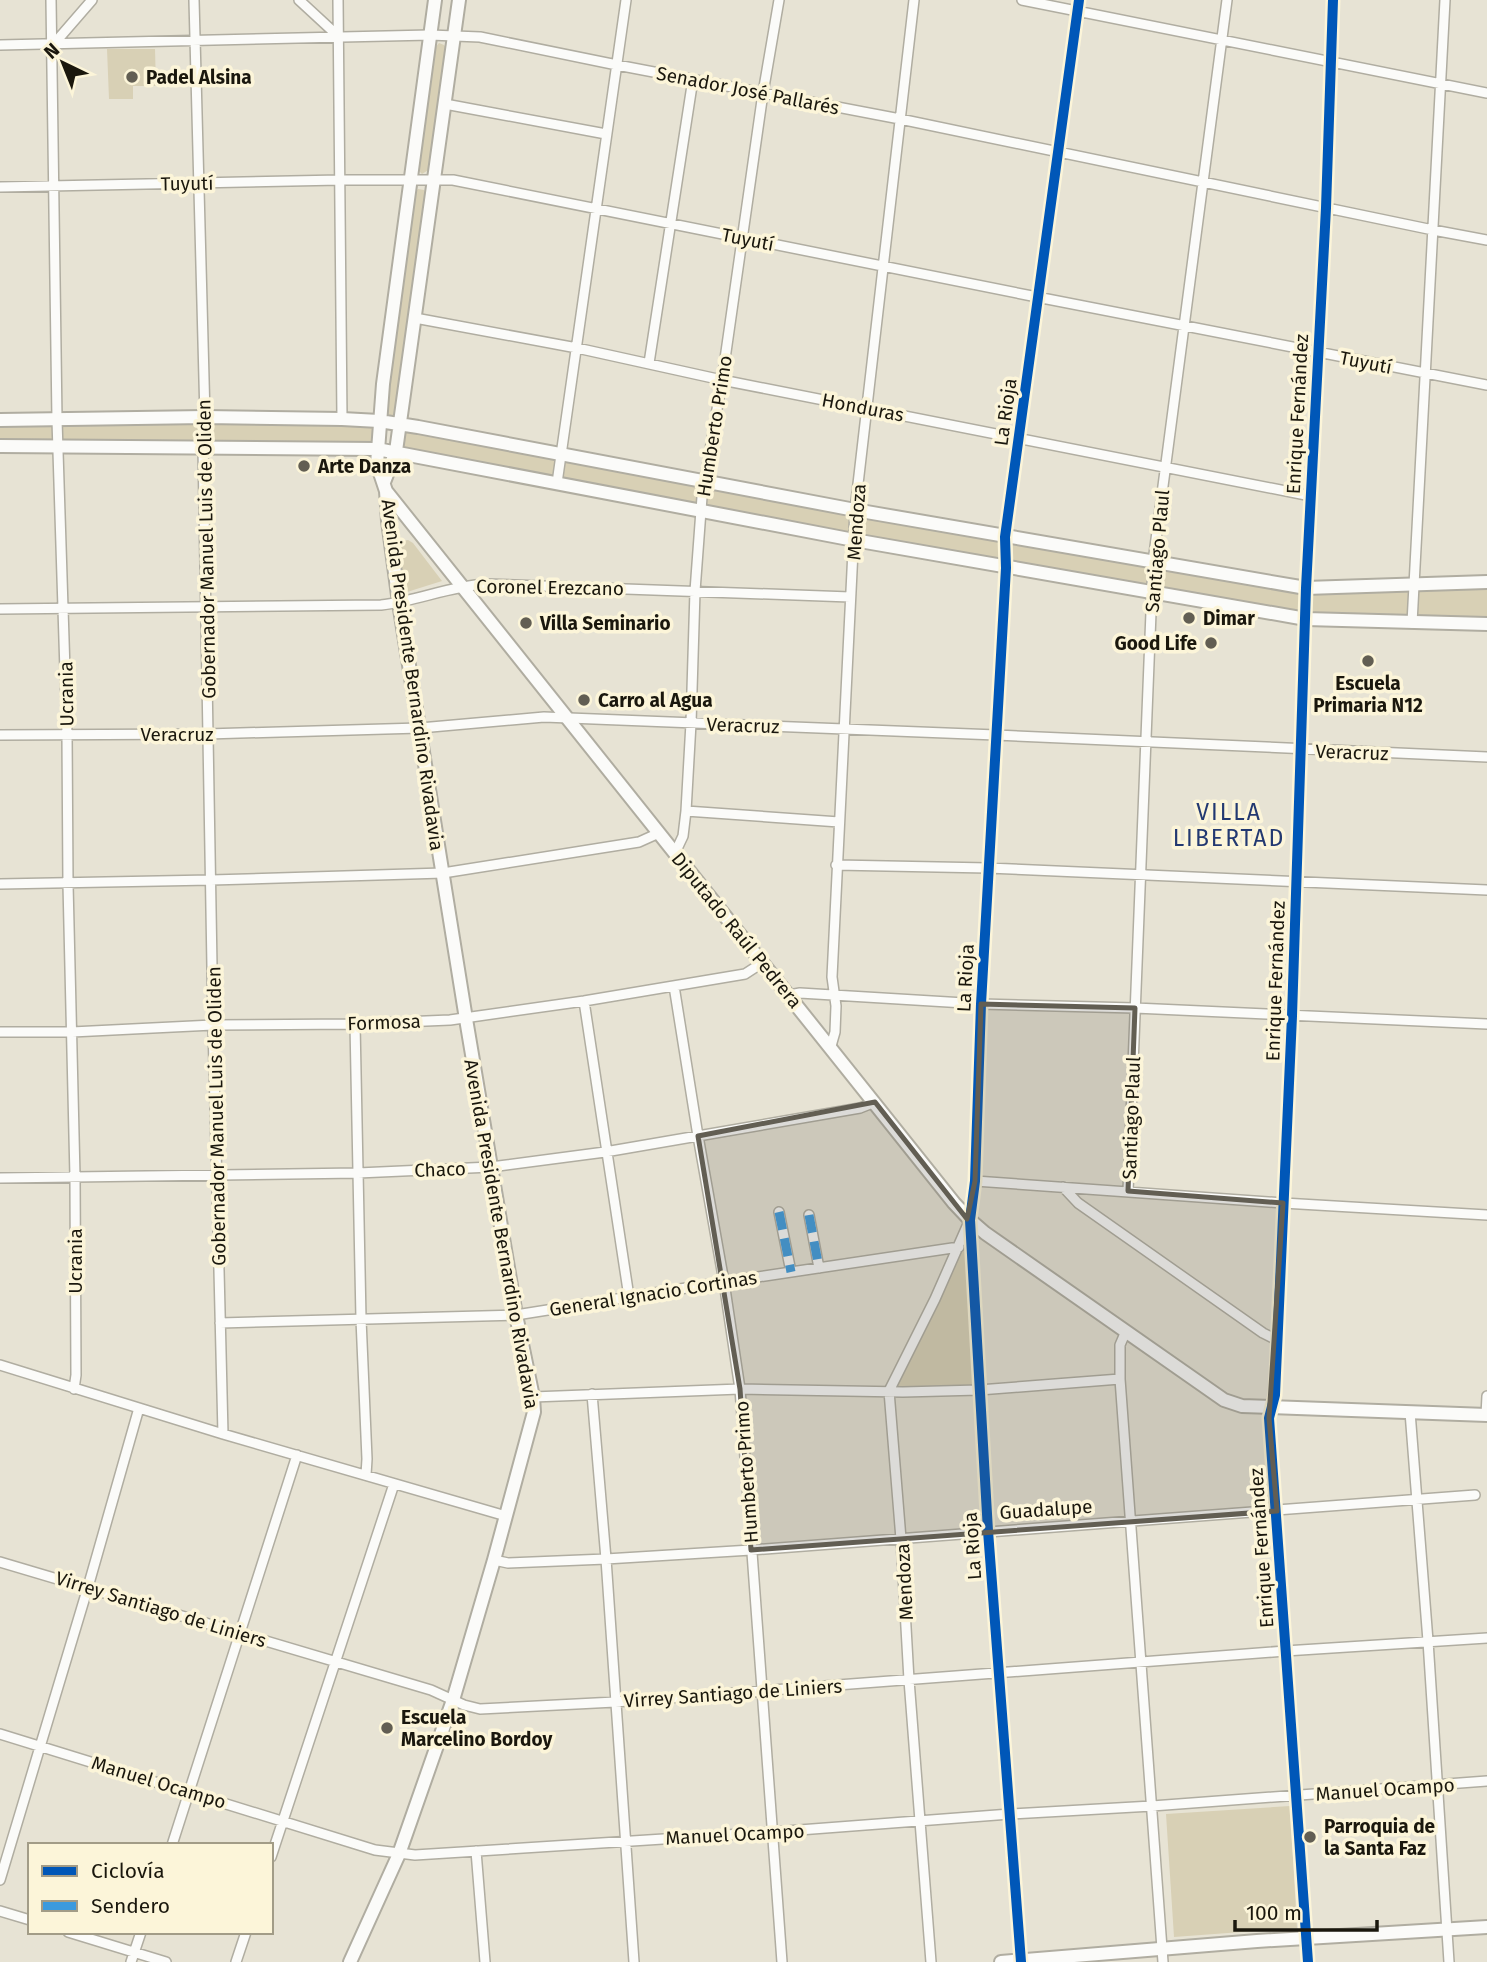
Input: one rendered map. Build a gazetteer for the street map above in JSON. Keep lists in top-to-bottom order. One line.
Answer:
{"streets":{"main road":["Avenida Presidente Bernardino Rivadavia","Diputado Raúl Pedrera"],"street":["Senador José Pallarés","Tuyutí","Honduras","La Rioja","Enrique Fernández","Humberto Primo","Mendoza","Gobernador Manuel Luis de Oliden","Santiago Plaul","Coronel Erezcano","Ucrania","Veracruz","Formosa","Chaco","General Ignacio Cortinas","Guadalupe","Virrey Santiago de Liniers","Manuel Ocampo"]},"crossings":[["Senador José Pallarés","La Rioja"],["Senador José Pallarés","Enrique Fernández"],["Senador José Pallarés","Humberto Primo"],["Senador José Pallarés","Mendoza"],["Senador José Pallarés","Gobernador Manuel Luis de Oliden"],["Senador José Pallarés","Santiago Plaul"],["Senador José Pallarés","Avenida Presidente Bernardino Rivadavia"],["Senador José Pallarés","Ucrania"],["Tuyutí","La Rioja"],["Tuyutí","Enrique Fernández"],["Tuyutí","Humberto Primo"],["Tuyutí","Mendoza"],["Tuyutí","Gobernador Manuel Luis de Oliden"],["Tuyutí","Santiago Plaul"],["Tuyutí","Avenida Presidente Bernardino Rivadavia"],["Tuyutí","Ucrania"],["Honduras","La Rioja"],["Honduras","Enrique Fernández"],["Honduras","Humberto Primo"],["Honduras","Mendoza"],["Honduras","Santiago Plaul"],["Honduras","Avenida Presidente Bernardino Rivadavia"],["La Rioja","Veracruz"],["La Rioja","Diputado Raúl Pedrera"],["La Rioja","Guadalupe"],["La Rioja","Virrey Santiago de Liniers"],["La Rioja","Manuel Ocampo"],["Enrique Fernández","Veracruz"],["Enrique Fernández","Diputado Raúl Pedrera"],["Enrique Fernández","Guadalupe"],["Enrique Fernández","Virrey Santiago de Liniers"],["Enrique Fernández","Manuel Ocampo"],["Humberto Primo","Coronel Erezcano"],["Humberto Primo","Veracruz"],["Humberto Primo","Diputado Raúl Pedrera"],["Humberto Primo","Formosa"],["Humberto Primo","Chaco"],["Humberto Primo","General Ignacio Cortinas"],["Humberto Primo","Guadalupe"],["Humberto Primo","Virrey Santiago de Liniers"],["Humberto Primo","Manuel Ocampo"],["Mendoza","Coronel Erezcano"],["Mendoza","Veracruz"],["Mendoza","Diputado Raúl Pedrera"],["Mendoza","Guadalupe"],["Mendoza","Virrey Santiago de Liniers"],["Mendoza","Manuel Ocampo"],["Gobernador Manuel Luis de Oliden","Coronel Erezcano"],["Gobernador Manuel Luis de Oliden","Veracruz"],["Gobernador Manuel Luis de Oliden","Formosa"],["Gobernador Manuel Luis de Oliden","Chaco"],["Gobernador Manuel Luis de Oliden","General Ignacio Cortinas"],["Santiago Plaul","Veracruz"],["Coronel Erezcano","Avenida Presidente Bernardino Rivadavia"],["Coronel Erezcano","Ucrania"],["Coronel Erezcano","Diputado Raúl Pedrera"],["Avenida Presidente Bernardino Rivadavia","Veracruz"],["Avenida Presidente Bernardino Rivadavia","Diputado Raúl Pedrera"],["Avenida Presidente Bernardino Rivadavia","Formosa"],["Avenida Presidente Bernardino Rivadavia","Chaco"],["Avenida Presidente Bernardino Rivadavia","General Ignacio Cortinas"],["Avenida Presidente Bernardino Rivadavia","Guadalupe"],["Avenida Presidente Bernardino Rivadavia","Virrey Santiago de Liniers"],["Avenida Presidente Bernardino Rivadavia","Manuel Ocampo"],["Ucrania","Veracruz"],["Ucrania","Formosa"],["Ucrania","Chaco"],["Veracruz","Diputado Raúl Pedrera"],["Diputado Raúl Pedrera","Formosa"],["Diputado Raúl Pedrera","Chaco"]],"districts":["VILLA LIBERTAD"],"places":["Padel Alsina","Arte Danza","Dimar","Villa Seminario","Good Life","Escuela Primaria N12","Carro al Agua","Escuela Marcelino Bordoy","Parroquia de la Santa Faz"],"legend":["Ciclovía","Sendero"],"scale_bar":"100 m","north":"top left"}
